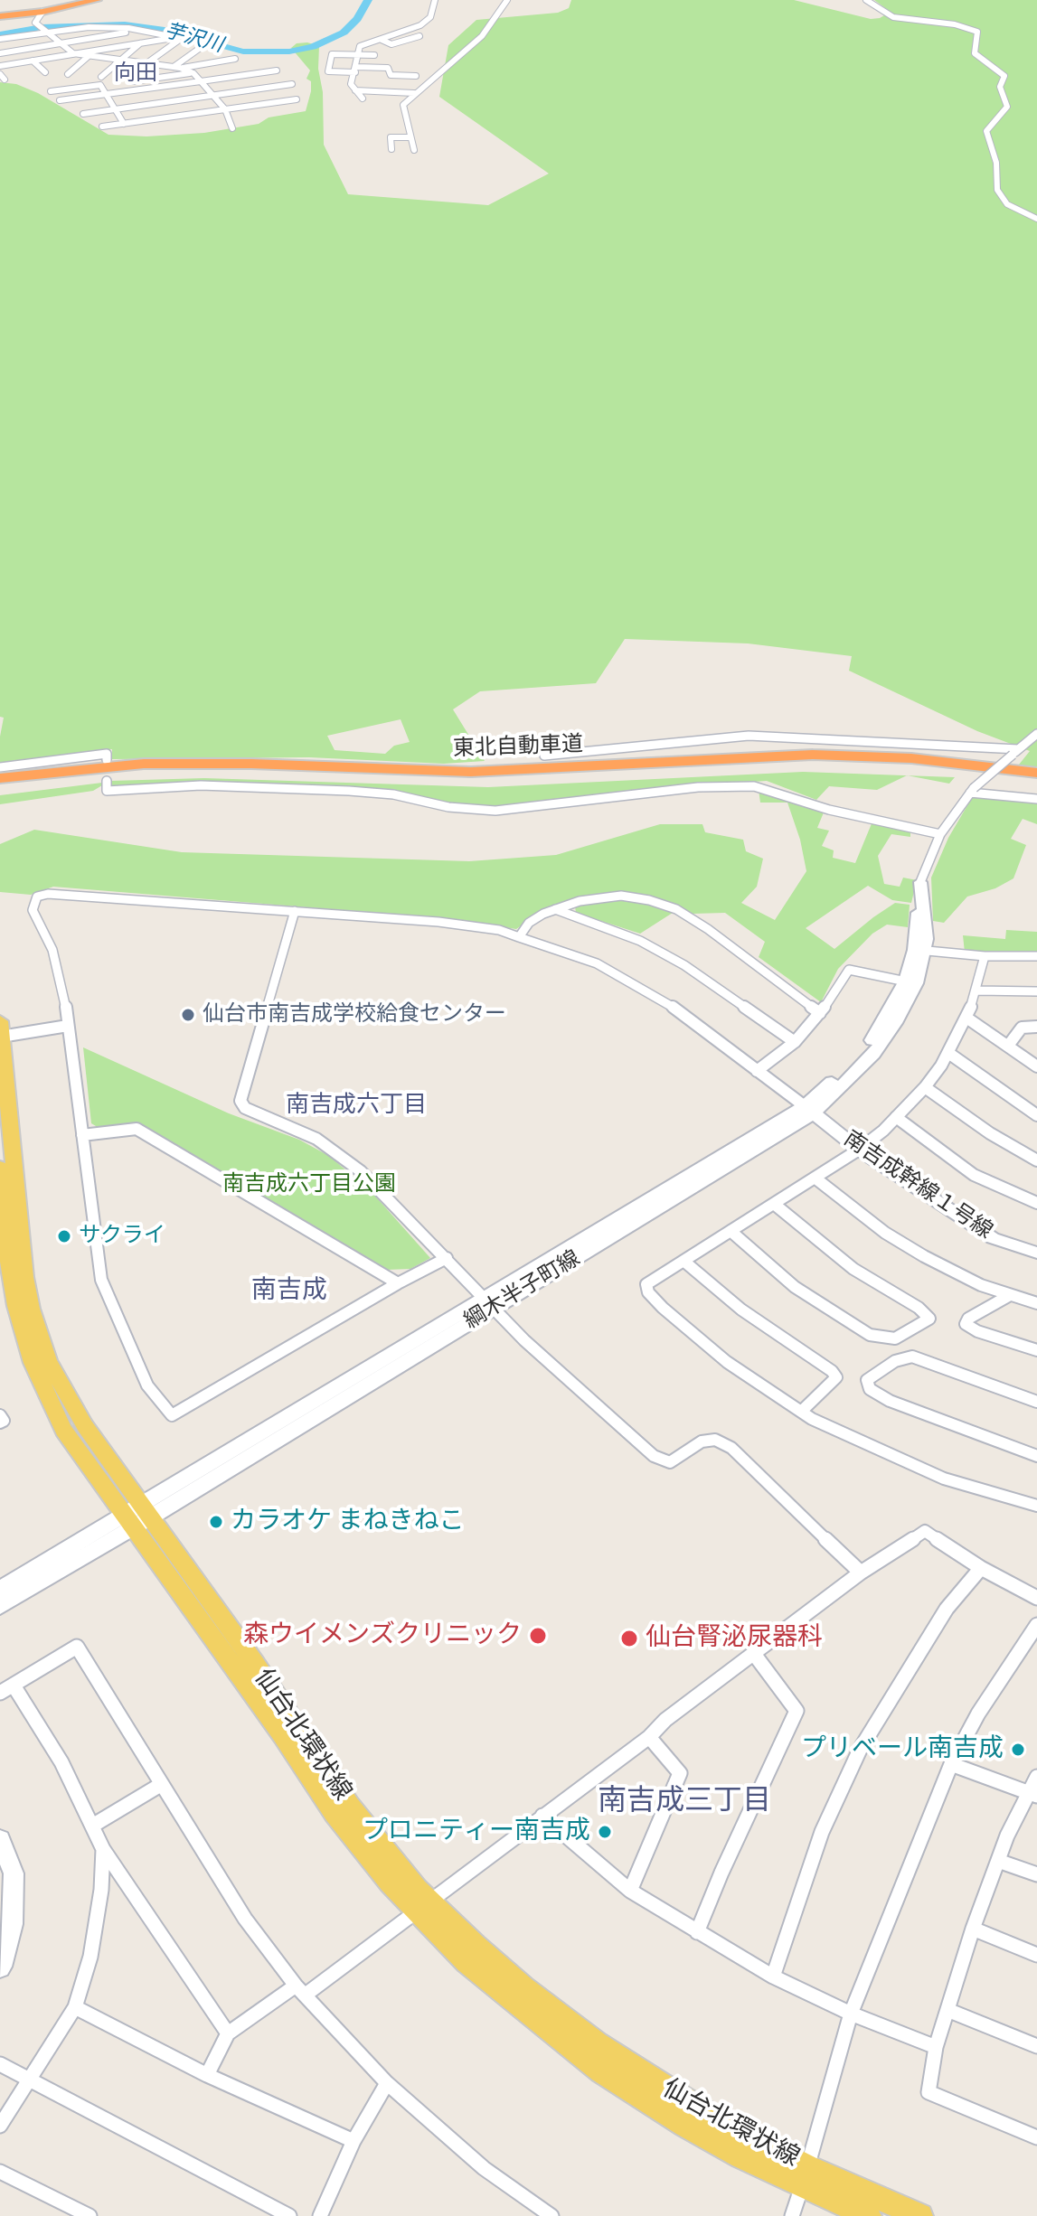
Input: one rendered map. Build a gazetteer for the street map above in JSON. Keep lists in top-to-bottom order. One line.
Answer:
{"streets":{"highway":["東北自動車道"],"main road":["仙台北環状線"],"street":["南吉成幹線１号線","綱木半子町線"]},"crossings":[["南吉成幹線１号線","綱木半子町線"],["綱木半子町線","仙台北環状線"]],"districts":["向田","南吉成六丁目","南吉成","南吉成三丁目"],"water":["芋沢川"],"parks":["南吉成六丁目公園"],"places":["仙台市南吉成学校給食センター","サクライ","カラオケ まねきねこ","森ウイメンズクリニック","仙台腎泌尿器科","プリベール南吉成","プロニティー南吉成"]}
